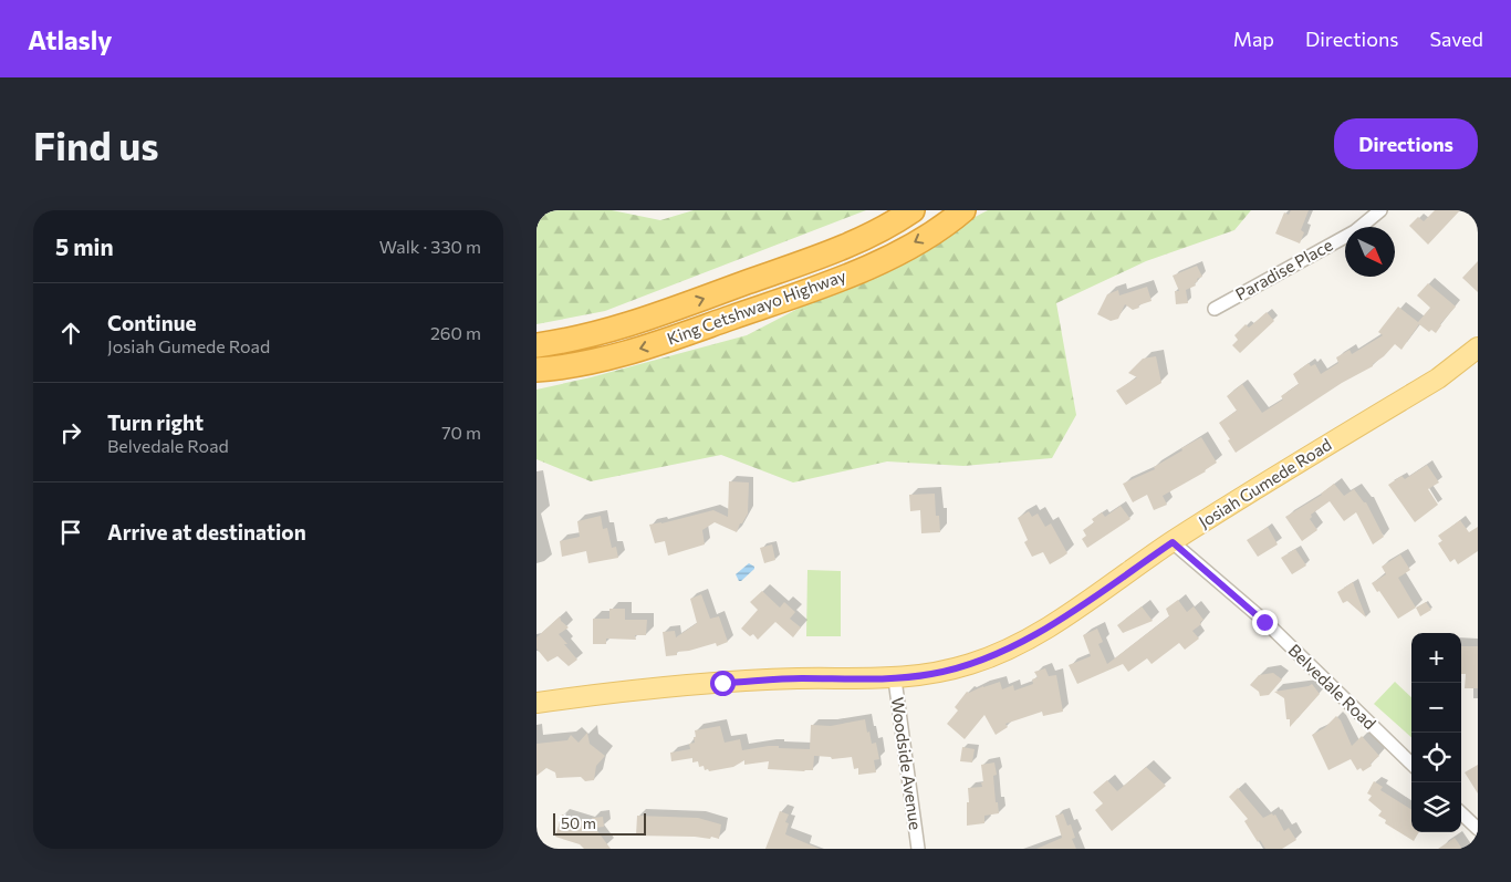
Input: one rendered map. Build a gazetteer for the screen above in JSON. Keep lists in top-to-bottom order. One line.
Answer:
{"streets":{"highway":["King Cetshwayo Highway"],"main road":["Josiah Gumede Road"],"street":["Paradise Place","Belvedale Road","Woodside Avenue"]},"crossings":[["Josiah Gumede Road","Belvedale Road"],["Josiah Gumede Road","Woodside Avenue"]],"scale_bar":"50 m","north":"bottom right","page":{"header":"Atlasly","nav":["Map","Directions","Saved"],"buttons":"Directions","title":"Find us","heading":["5 min","Walk · 330 m"],"list":[["Continue","Josiah Gumede Road","260 m"],["Turn right","Belvedale Road","70 m"],"Arrive at destination"],"map_buttons":["+","−"],"scale":"50 m"}}
